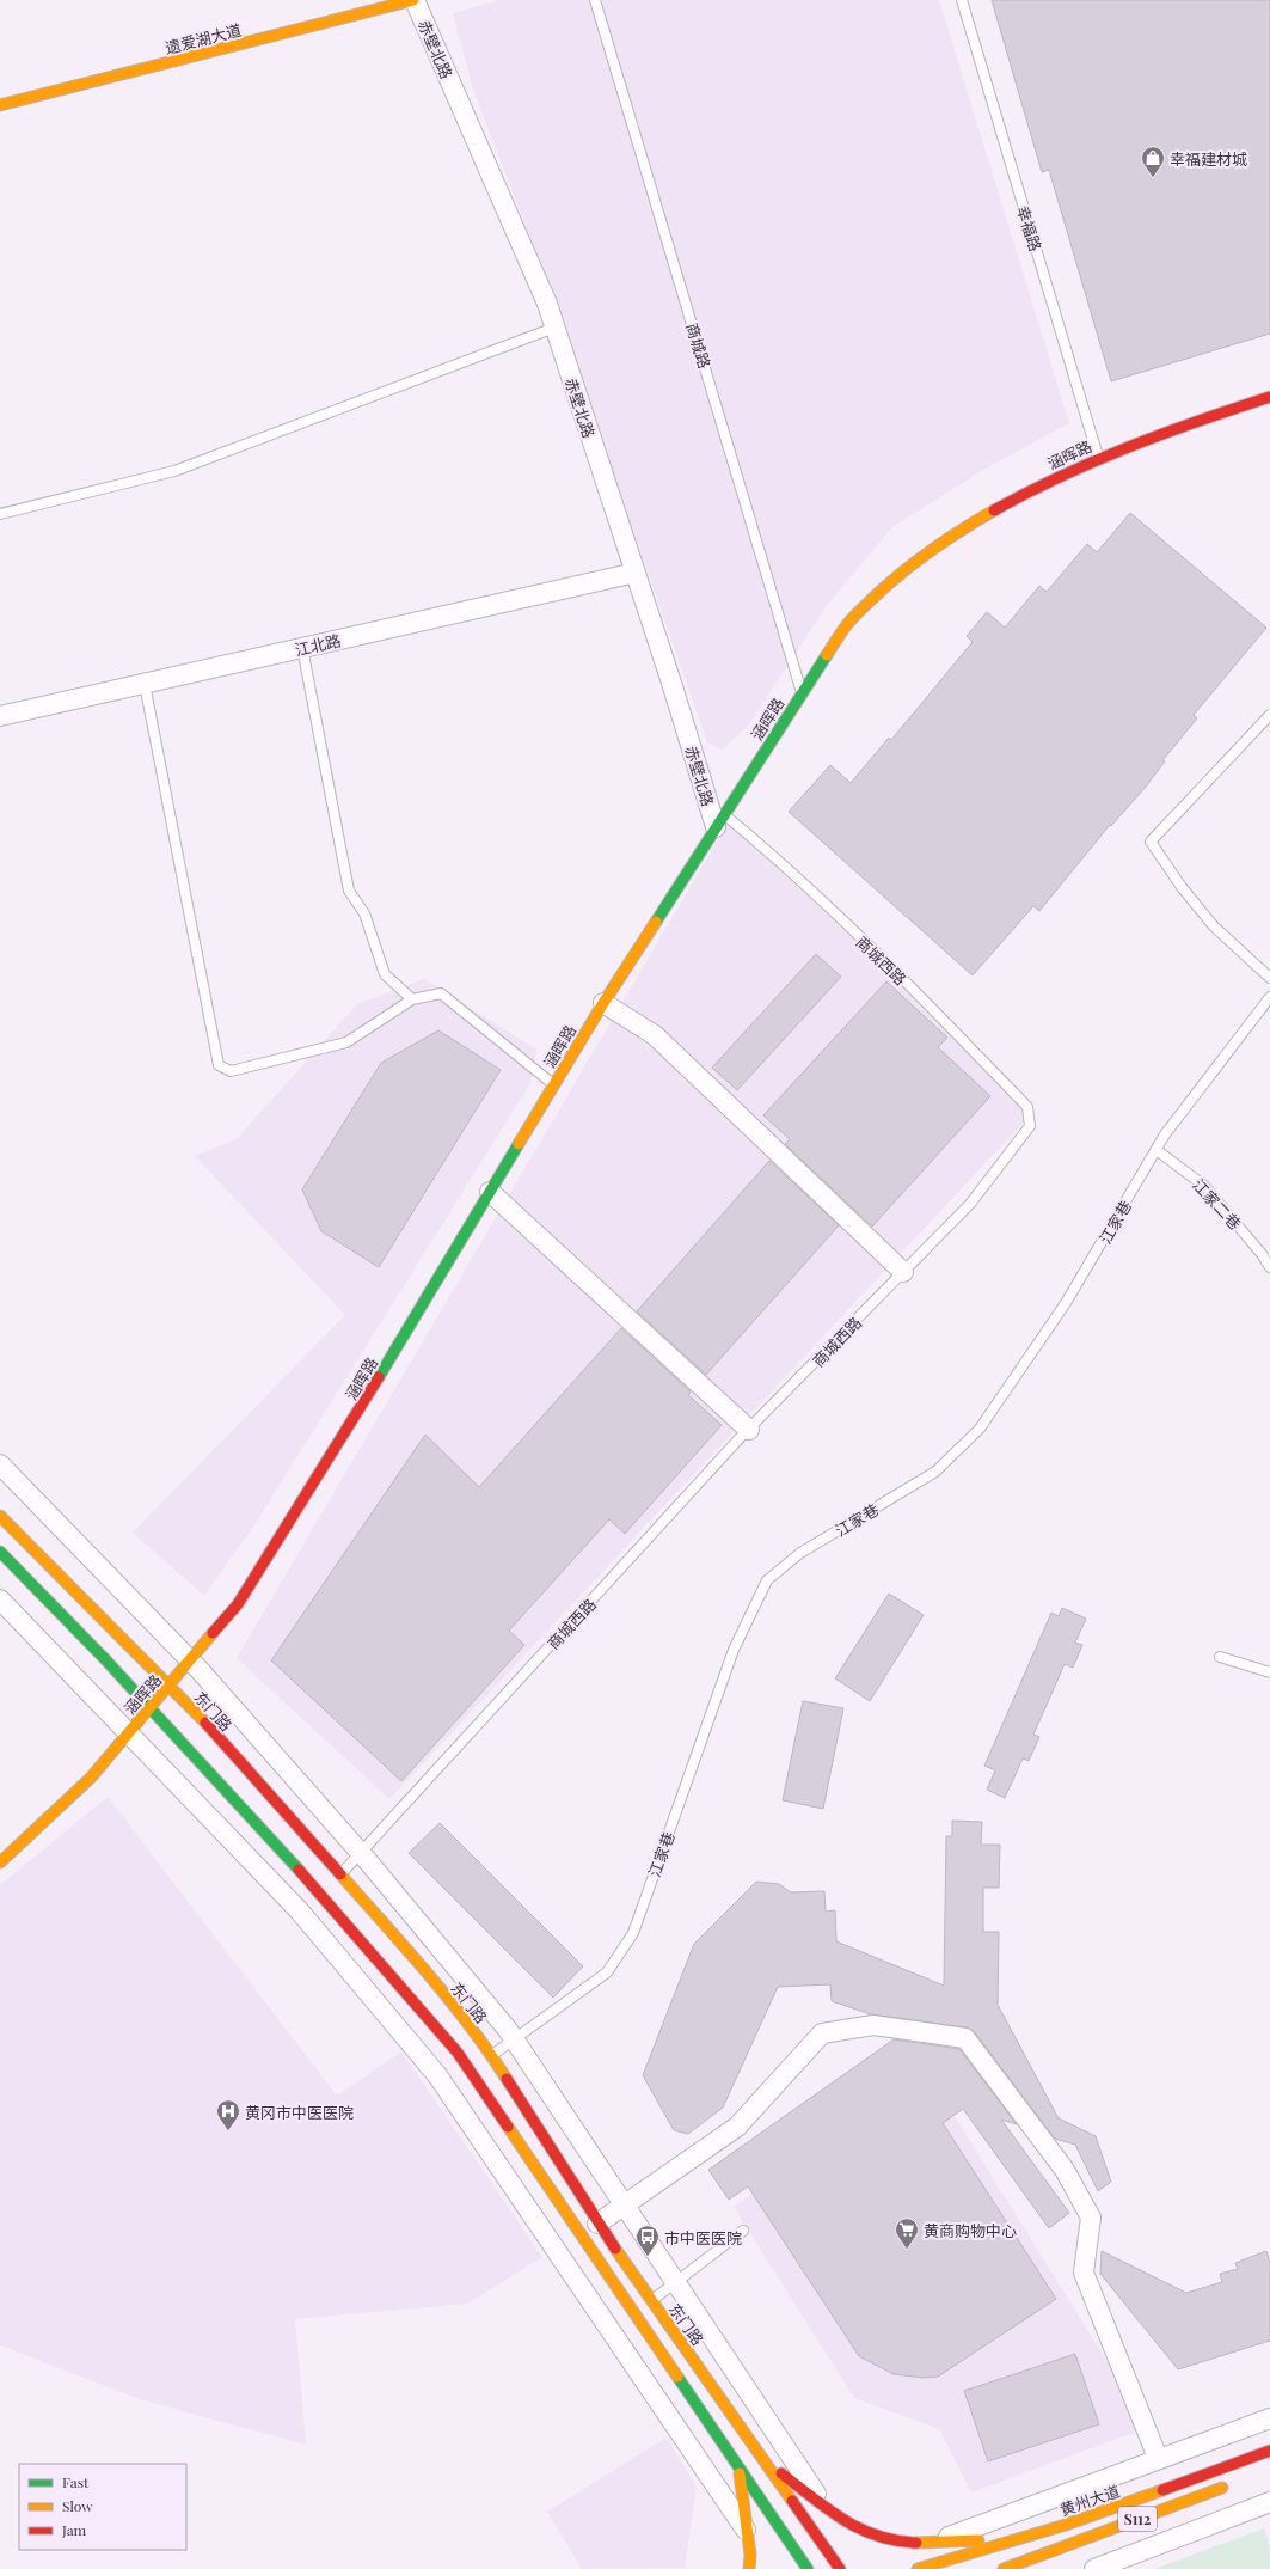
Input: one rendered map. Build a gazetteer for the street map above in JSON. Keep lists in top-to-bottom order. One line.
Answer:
{"streets":{"main road":["遗爱湖大道","涵晖路","东门路","黄州大道","S112"],"street":["赤壁北路","江北路"],"lane":["幸福路","商城路","商城西路","江家二巷","江家巷"]},"crossings":[["遗爱湖大道","赤壁北路"],["赤壁北路","涵晖路"],["赤壁北路","江北路"],["赤壁北路","商城西路"],["幸福路","涵晖路"],["商城路","涵晖路"],["涵晖路","商城西路"],["涵晖路","东门路"],["商城西路","东门路"],["江家二巷","江家巷"],["江家巷","东门路"]],"places":{"shop":["幸福建材城"],"hospital":["黄冈市中医医院"],"supermarket":["黄商购物中心"],"bus stop":["市中医医院"]},"legend":["Fast","Slow","Jam"]}
